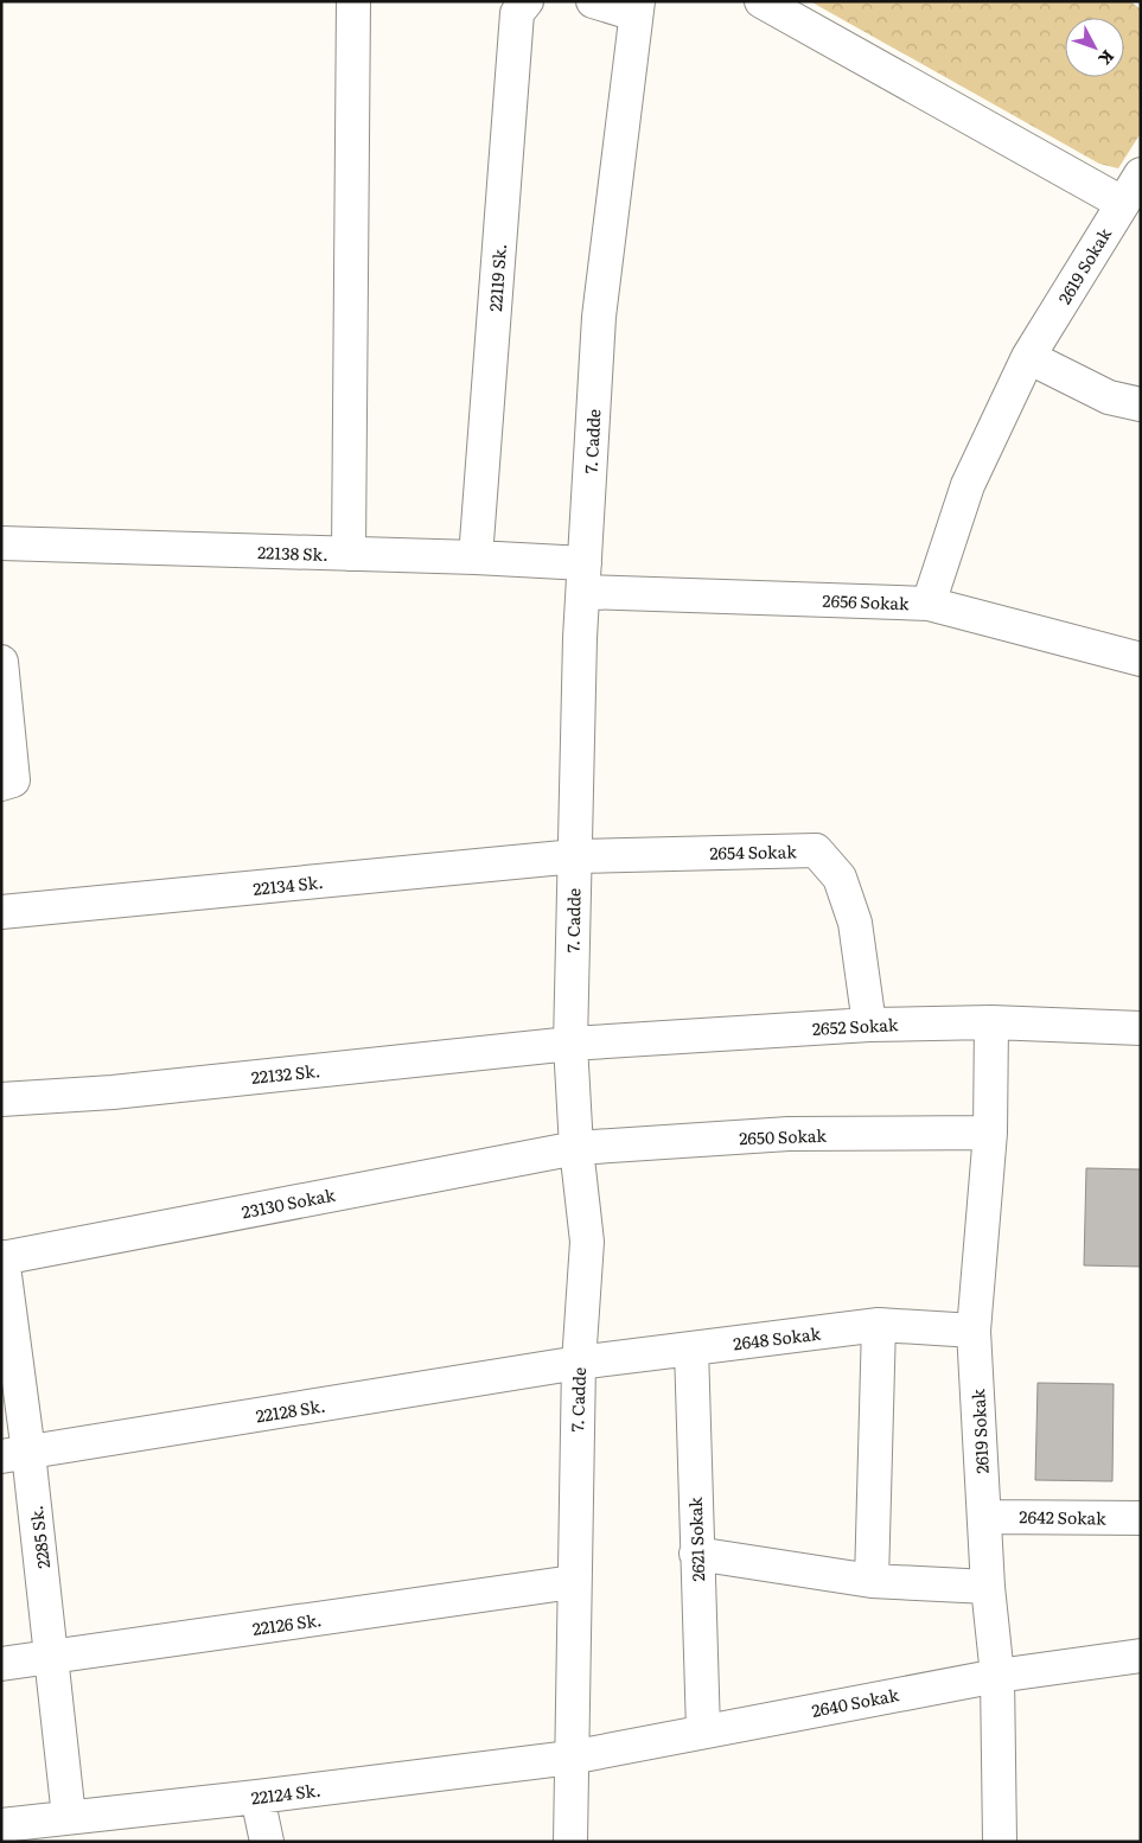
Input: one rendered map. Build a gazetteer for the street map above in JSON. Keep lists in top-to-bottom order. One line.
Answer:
{"streets":{"street":["2619 Sokak","22119 Sk.","7. Cadde","22138 Sk.","2656 Sokak","2654 Sokak","22134 Sk.","2652 Sokak","22132 Sk.","2650 Sokak","23130 Sokak","2648 Sokak","22128 Sk.","2642 Sokak","2285 Sk.","2621 Sokak","22126 Sk.","2640 Sokak","22124 Sk."]},"crossings":[["2619 Sokak","2656 Sokak"],["2619 Sokak","2652 Sokak"],["2619 Sokak","2650 Sokak"],["2619 Sokak","2648 Sokak"],["2619 Sokak","2642 Sokak"],["2619 Sokak","2640 Sokak"],["22119 Sk.","22138 Sk."],["7. Cadde","22138 Sk."],["7. Cadde","2656 Sokak"],["7. Cadde","2654 Sokak"],["7. Cadde","22134 Sk."],["7. Cadde","2652 Sokak"],["7. Cadde","22132 Sk."],["7. Cadde","2650 Sokak"],["7. Cadde","23130 Sokak"],["7. Cadde","2648 Sokak"],["7. Cadde","22128 Sk."],["7. Cadde","22126 Sk."],["7. Cadde","2640 Sokak"],["7. Cadde","22124 Sk."],["22138 Sk.","2656 Sokak"],["2654 Sokak","22134 Sk."],["2654 Sokak","2652 Sokak"],["2652 Sokak","22132 Sk."],["2650 Sokak","23130 Sokak"],["23130 Sokak","2285 Sk."],["2648 Sokak","22128 Sk."],["2648 Sokak","2621 Sokak"],["22128 Sk.","2285 Sk."],["2285 Sk.","22126 Sk."],["2285 Sk.","22124 Sk."],["2621 Sokak","2640 Sokak"],["2640 Sokak","22124 Sk."]],"north":"bottom right"}
